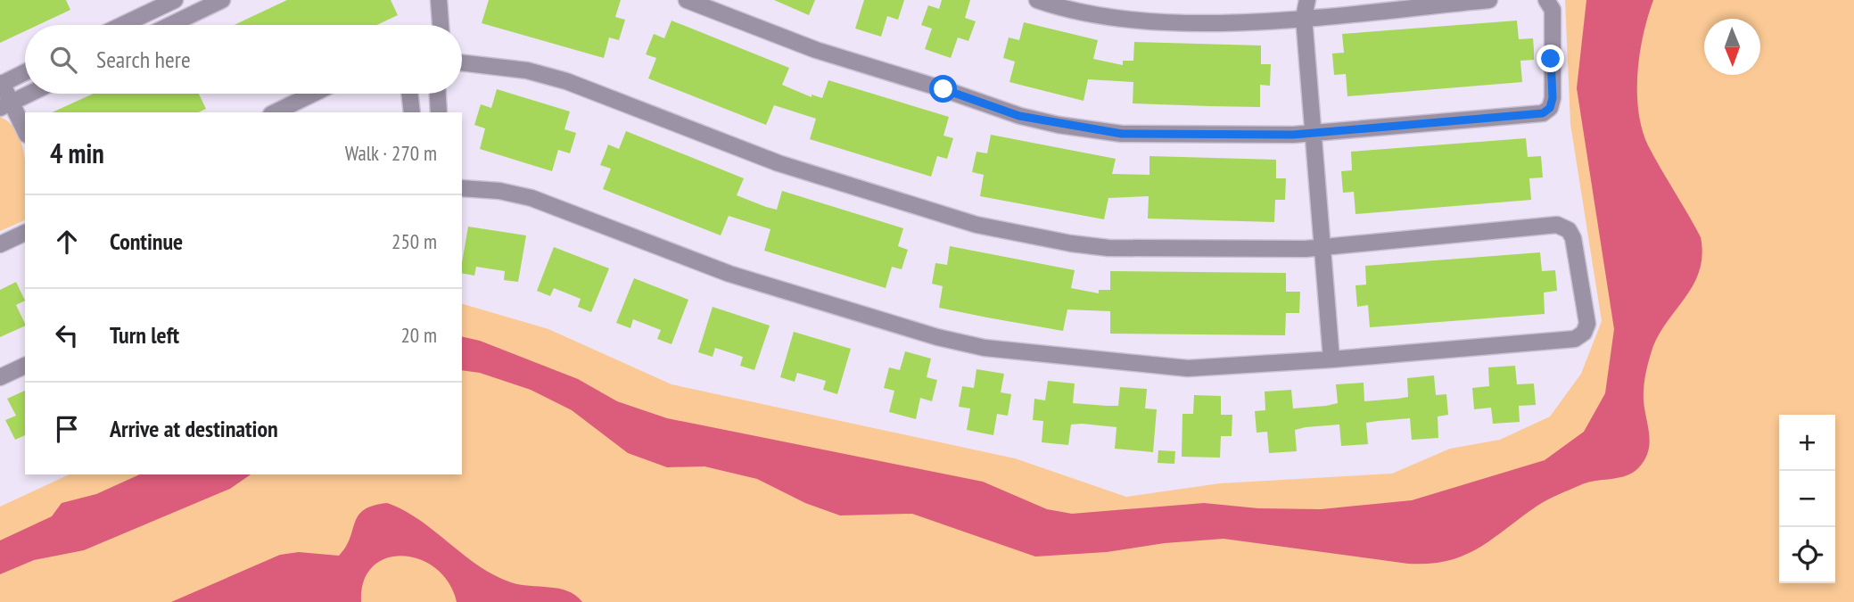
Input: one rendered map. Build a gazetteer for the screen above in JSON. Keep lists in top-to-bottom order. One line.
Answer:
{"north":"bottom","page":{"search":"Search here","heading":["4 min","Walk · 270 m"],"list":[["Continue","250 m"],["Turn left","20 m"],"Arrive at destination"],"map_buttons":["+","−"]}}
